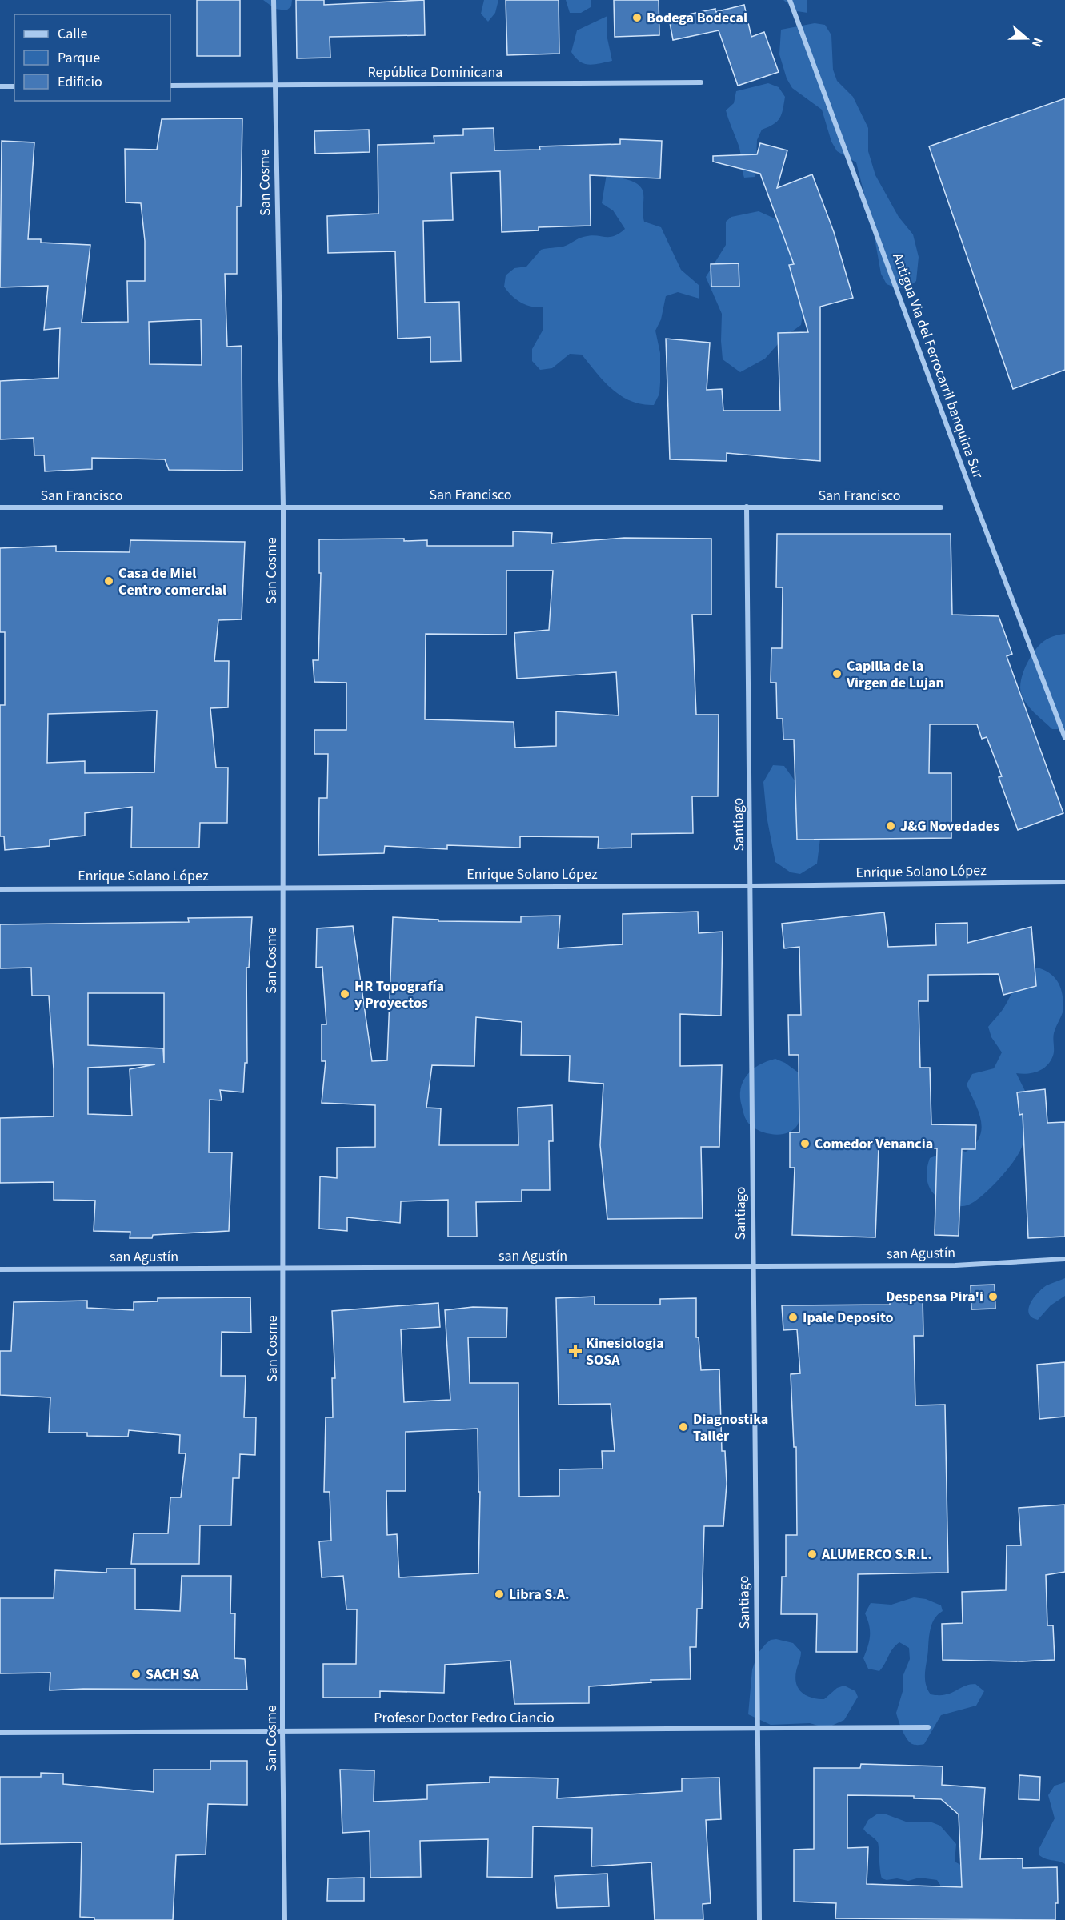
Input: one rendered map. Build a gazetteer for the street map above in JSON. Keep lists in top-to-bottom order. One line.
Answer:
{"streets":{"street":["República Dominicana","San Cosme","Antigua Via del Ferrocarril banquina Sur","San Francisco","Santiago","Enrique Solano López","san Agustín","Profesor Doctor Pedro Ciancio"]},"crossings":[["República Dominicana","San Cosme"],["San Cosme","San Francisco"],["San Cosme","Enrique Solano López"],["San Cosme","san Agustín"],["San Cosme","Profesor Doctor Pedro Ciancio"],["San Francisco","Santiago"],["Santiago","Enrique Solano López"],["Santiago","san Agustín"],["Santiago","Profesor Doctor Pedro Ciancio"]],"places":{"other":["Bodega Bodecal","Casa de Miel Centro comercial","Capilla de la Virgen de Lujan","J&G Novedades","HR Topografía y Proyectos","Comedor Venancia","Despensa Pira'i","Ipale Deposito","Diagnostika Taller","ALUMERCO S.R.L.","Libra S.A.","SACH SA"],"health":["Kinesiologia SOSA"]},"legend":["Calle","Parque","Edificio"],"north":"right"}
